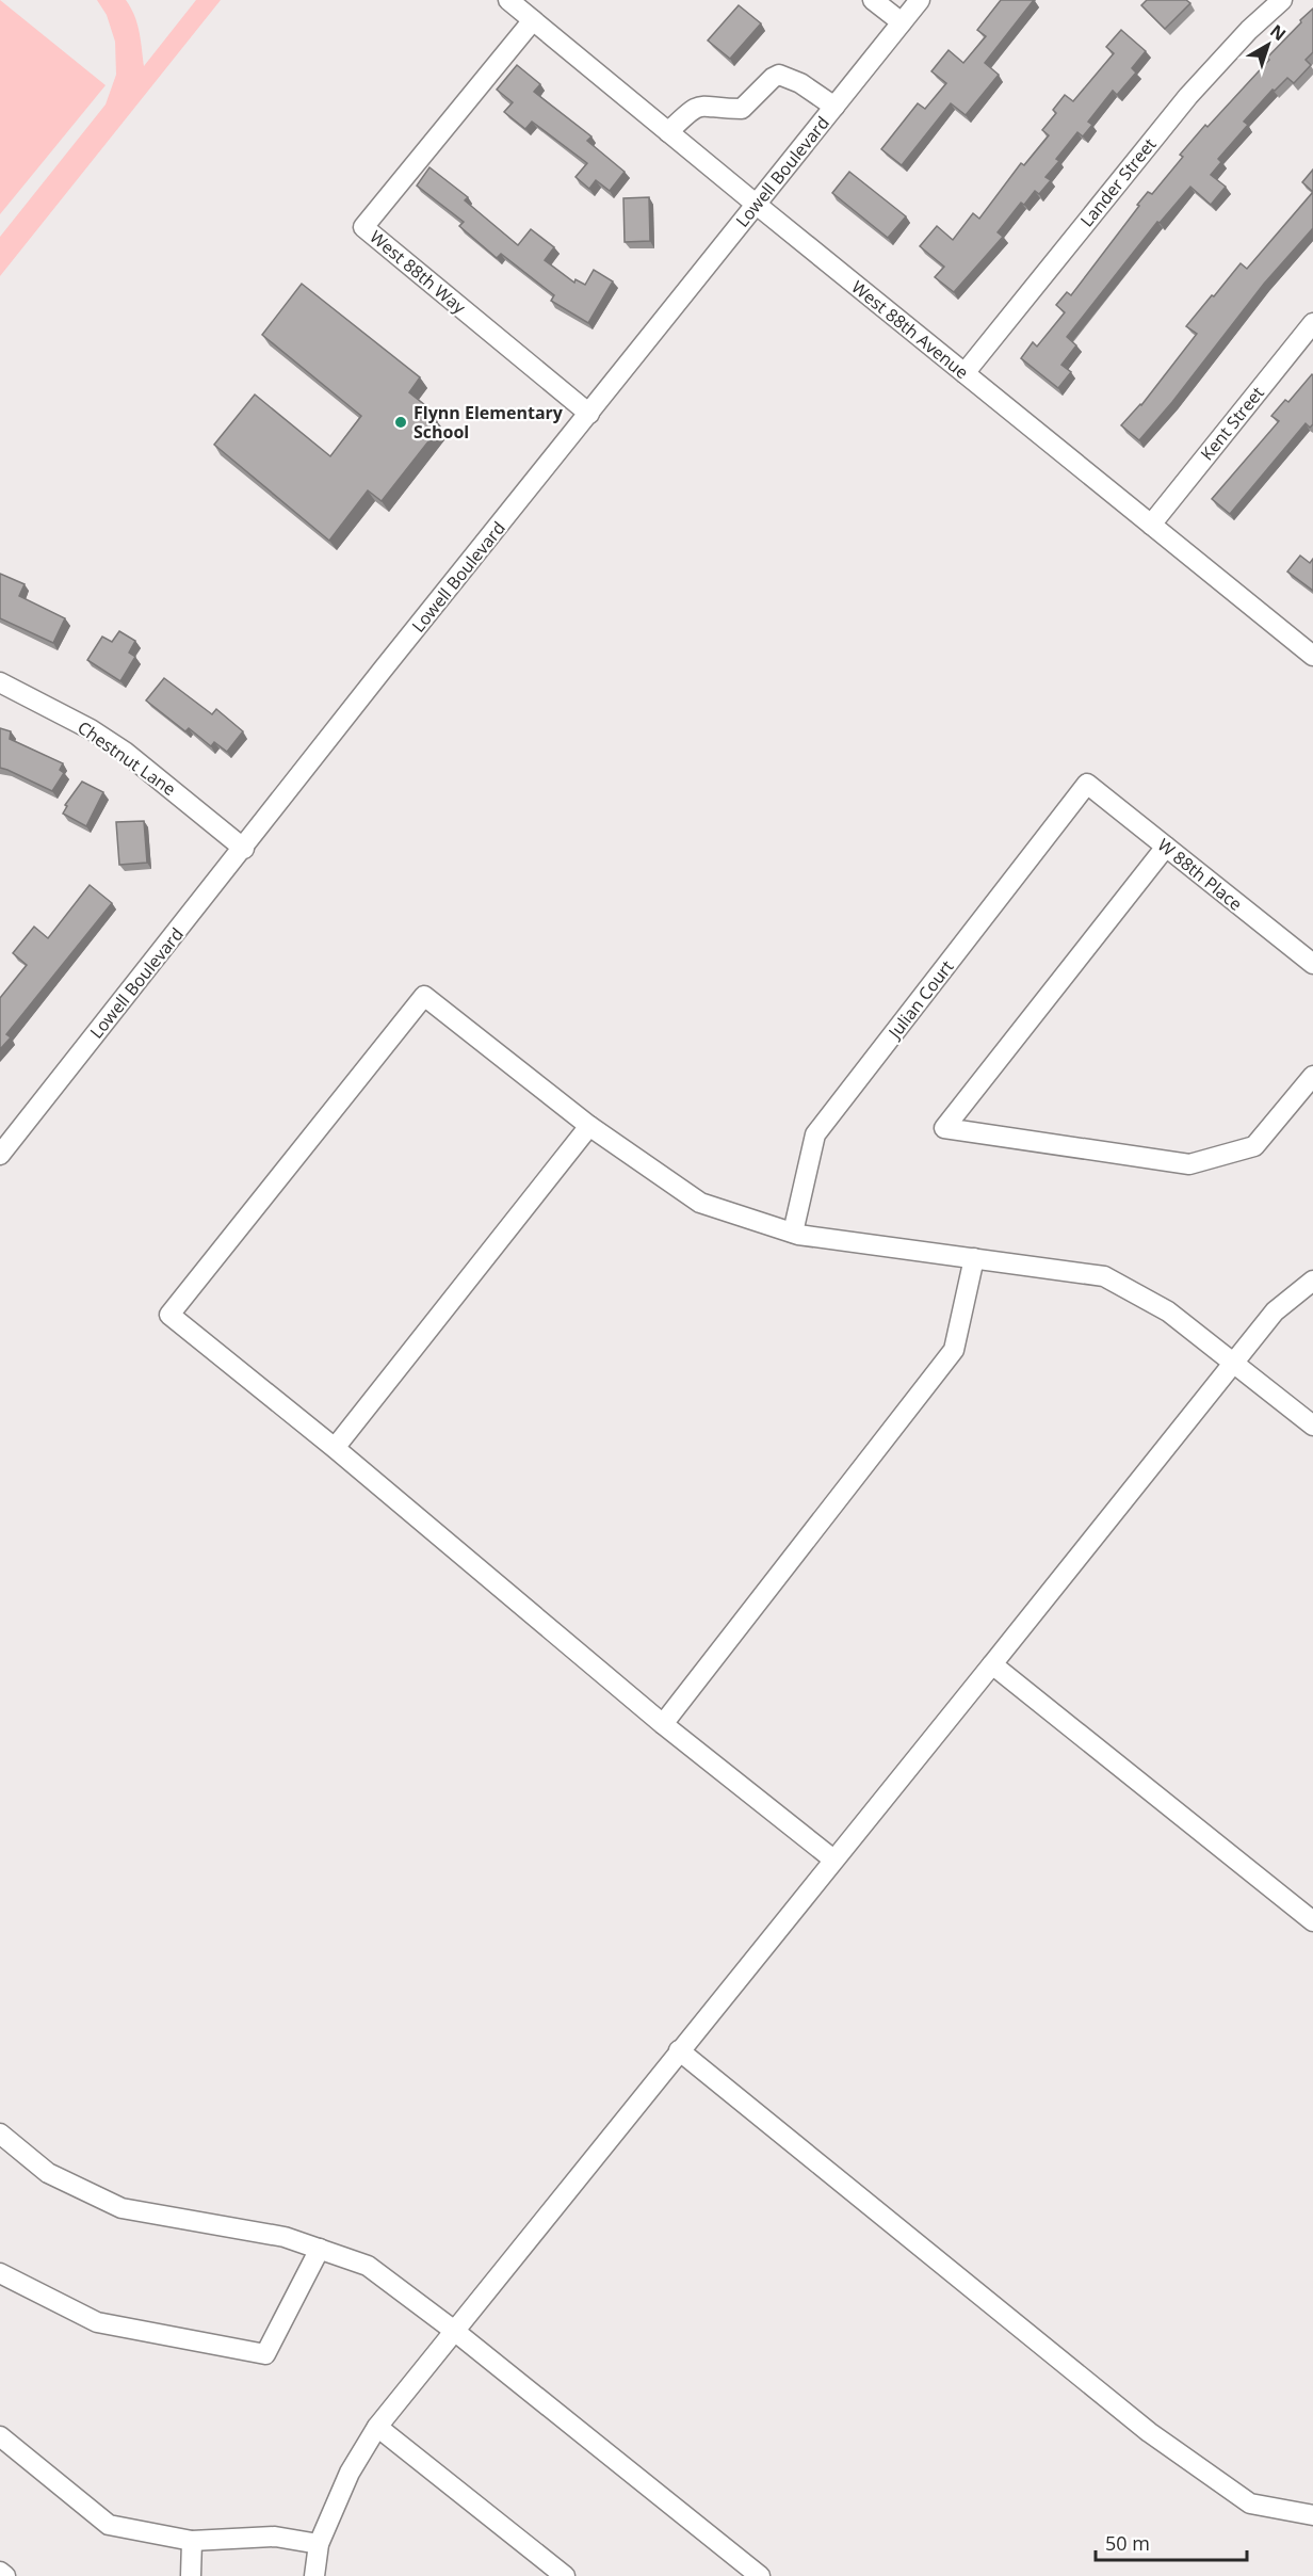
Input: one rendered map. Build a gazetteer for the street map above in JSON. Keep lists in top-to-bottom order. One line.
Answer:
{"streets":{"street":["Lowell Boulevard","Lander Street","West 88th Way","West 88th Avenue","Kent Street","Chestnut Lane","W 88th Place","Julian Court"]},"crossings":[["Lowell Boulevard","West 88th Way"],["Lowell Boulevard","West 88th Avenue"],["Lowell Boulevard","Chestnut Lane"],["Lander Street","West 88th Avenue"],["West 88th Way","West 88th Avenue"],["West 88th Avenue","Kent Street"],["W 88th Place","Julian Court"]],"places":["Flynn Elementary School"],"scale_bar":"50 m","north":"top right"}
